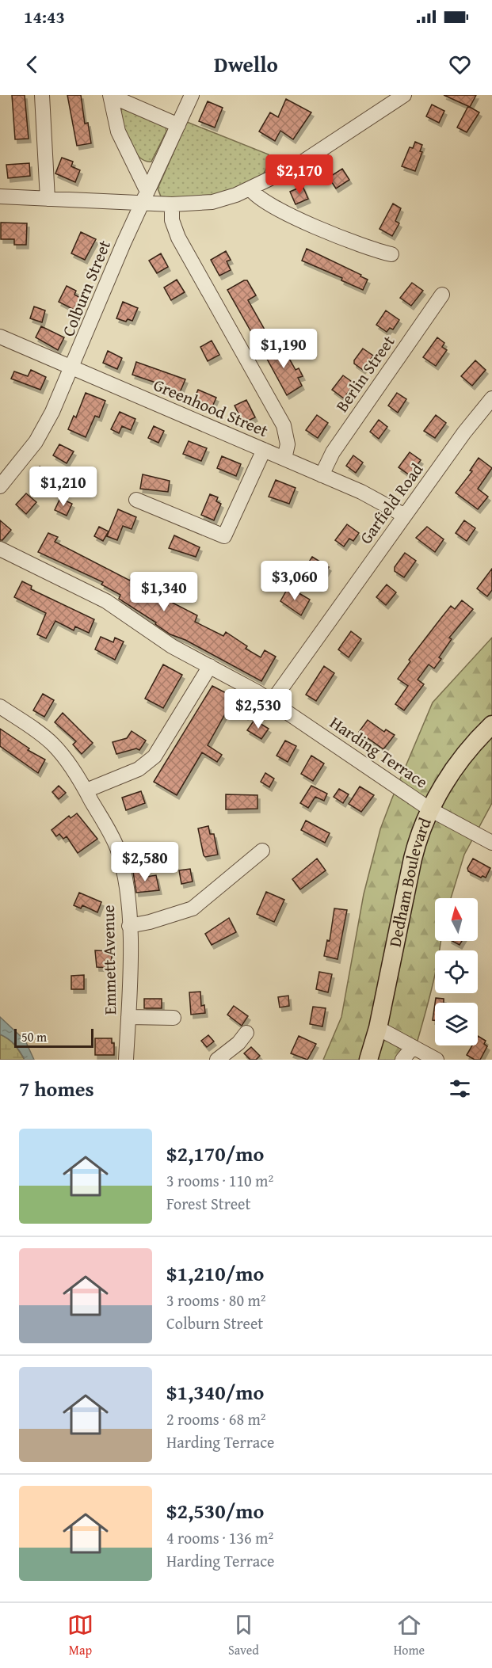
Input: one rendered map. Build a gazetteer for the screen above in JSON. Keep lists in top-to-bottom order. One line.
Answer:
{"streets":{"main road":["Dedham Boulevard"],"street":["Colburn Street","Berlin Street","Greenhood Street","Garfield Road","Harding Terrace","Emmett Avenue"]},"crossings":[["Colburn Street","Greenhood Street"],["Berlin Street","Greenhood Street"],["Greenhood Street","Garfield Road"],["Garfield Road","Harding Terrace"],["Harding Terrace","Dedham Boulevard"]],"scale_bar":"50 m","north":"top","page":{"status":"14:43","header":"Dwello","price":["$2,170","$1,190","$1,210","$3,060","$1,340","$2,530","$2,580"],"scale":"50 m","heading":"7 homes","list":[{"name":"$2,170/mo","note":"3 rooms · 110 m² · Forest Street"},{"name":"$1,210/mo","note":"3 rooms · 80 m² · Colburn Street"},{"name":"$1,340/mo","note":"2 rooms · 68 m² · Harding Terrace"},{"name":"$2,530/mo","note":"4 rooms · 136 m² · Harding Terrace"}],"tabs":["Map","Saved","Home"]}}
